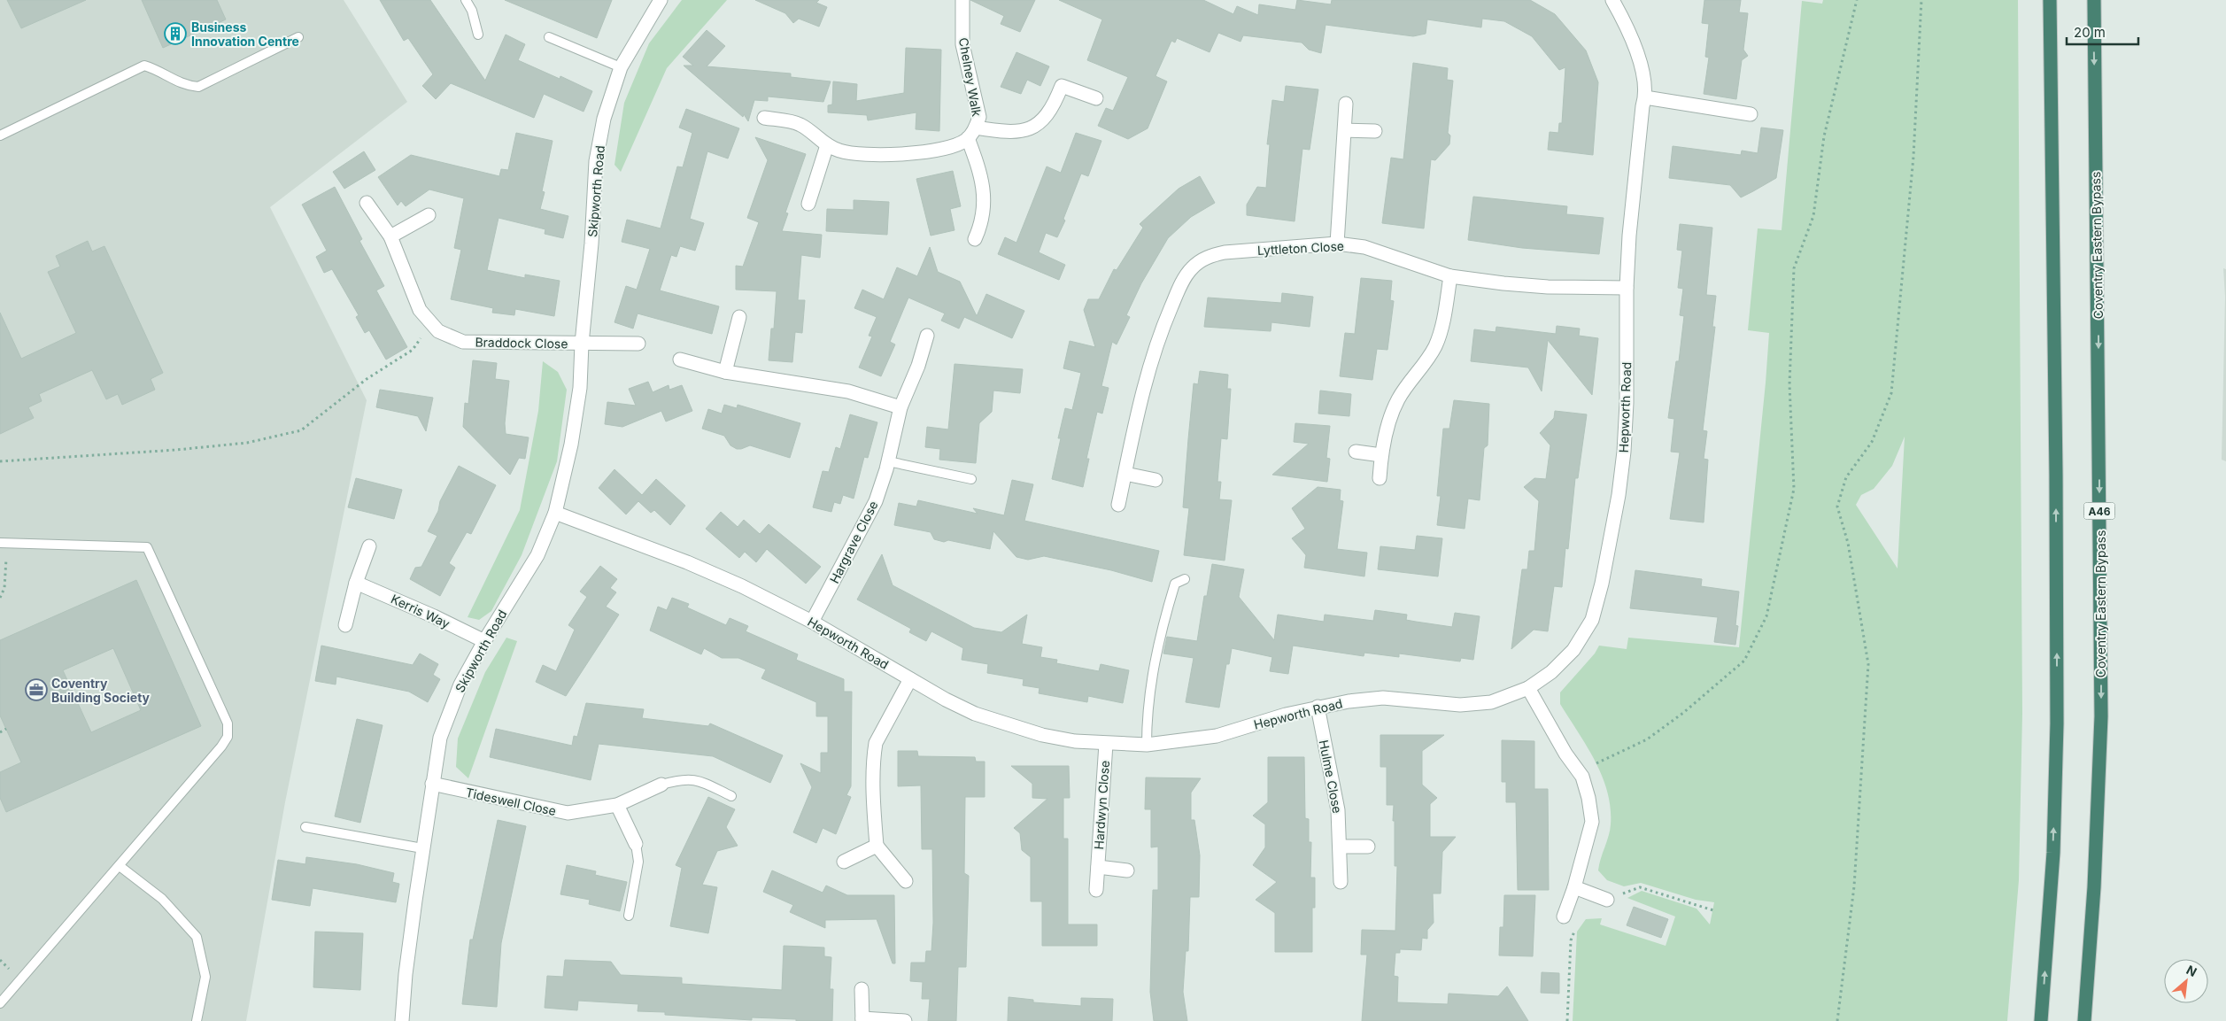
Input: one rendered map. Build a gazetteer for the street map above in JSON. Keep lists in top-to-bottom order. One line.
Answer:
{"streets":{"highway":["Coventry Eastern Bypass","A46"],"street":["Chelney Walk","Skipworth Road","Lyttleton Close","Braddock Close","Hepworth Road","Hargrave Close","Kerris Way","Hulme Close","Tideswell Close","Hardwyn Close"]},"crossings":[["Skipworth Road","Braddock Close"],["Skipworth Road","Hepworth Road"],["Skipworth Road","Kerris Way"],["Skipworth Road","Tideswell Close"],["Lyttleton Close","Hepworth Road"],["Hepworth Road","Hargrave Close"],["Hepworth Road","Hulme Close"],["Hepworth Road","Hardwyn Close"]],"places":{"building":["Business Innovation Centre"],"office":["Coventry Building Society"]},"scale_bar":"20 m","north":"top right"}
